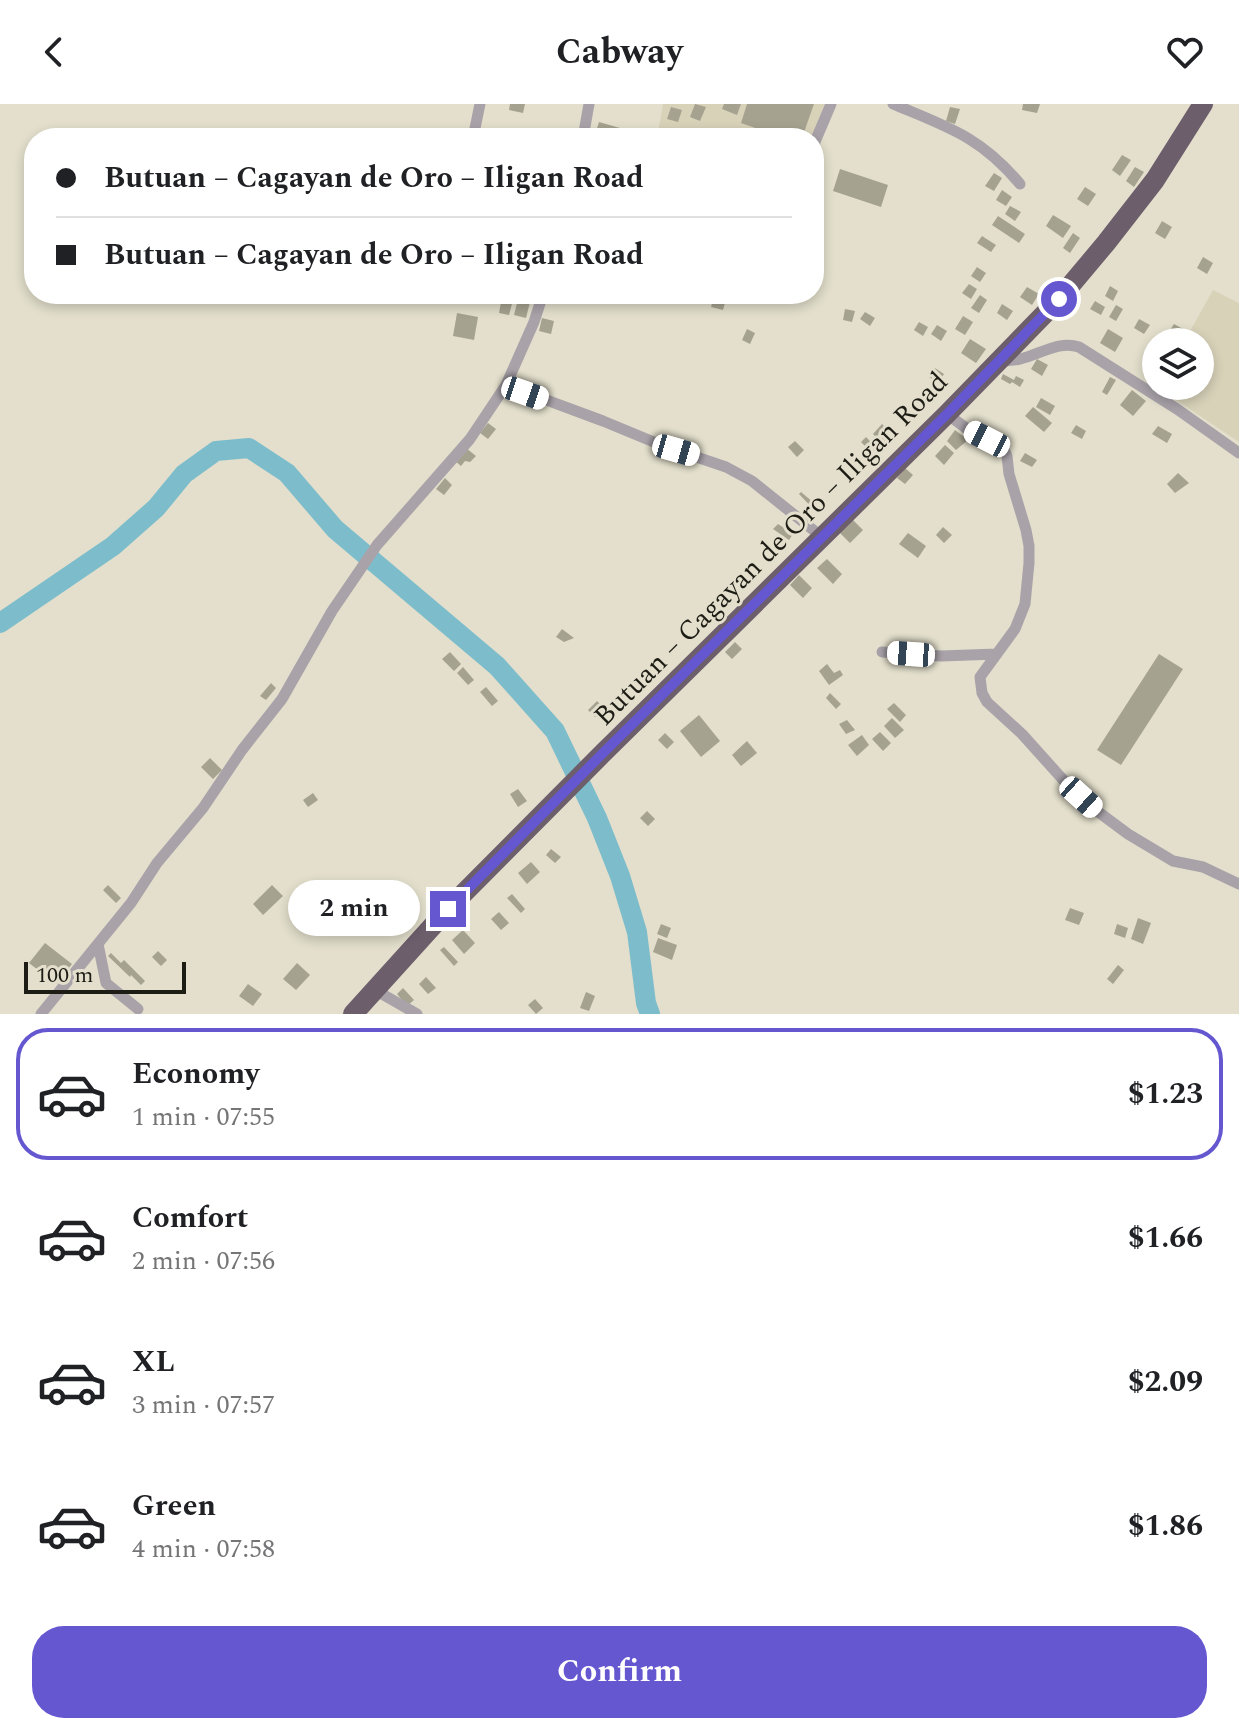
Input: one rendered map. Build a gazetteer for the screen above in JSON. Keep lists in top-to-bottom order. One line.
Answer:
{"streets":{"highway":["Butuan – Cagayan de Oro – Iligan Road"]},"scale_bar":"100 m","page":{"header":"Cabway","banner":["Butuan – Cagayan de Oro – Iligan Road","Butuan – Cagayan de Oro – Iligan Road"],"bubble":"2 min","scale":"100 m","list":[{"name":"Economy","note":"1 min · 07:55","value":"$1.23"},{"name":"Comfort","note":"2 min · 07:56","value":"$1.66"},{"name":"XL","note":"3 min · 07:57","value":"$2.09"},{"name":"Green","note":"4 min · 07:58","value":"$1.86"}],"buttons":"Confirm"}}
